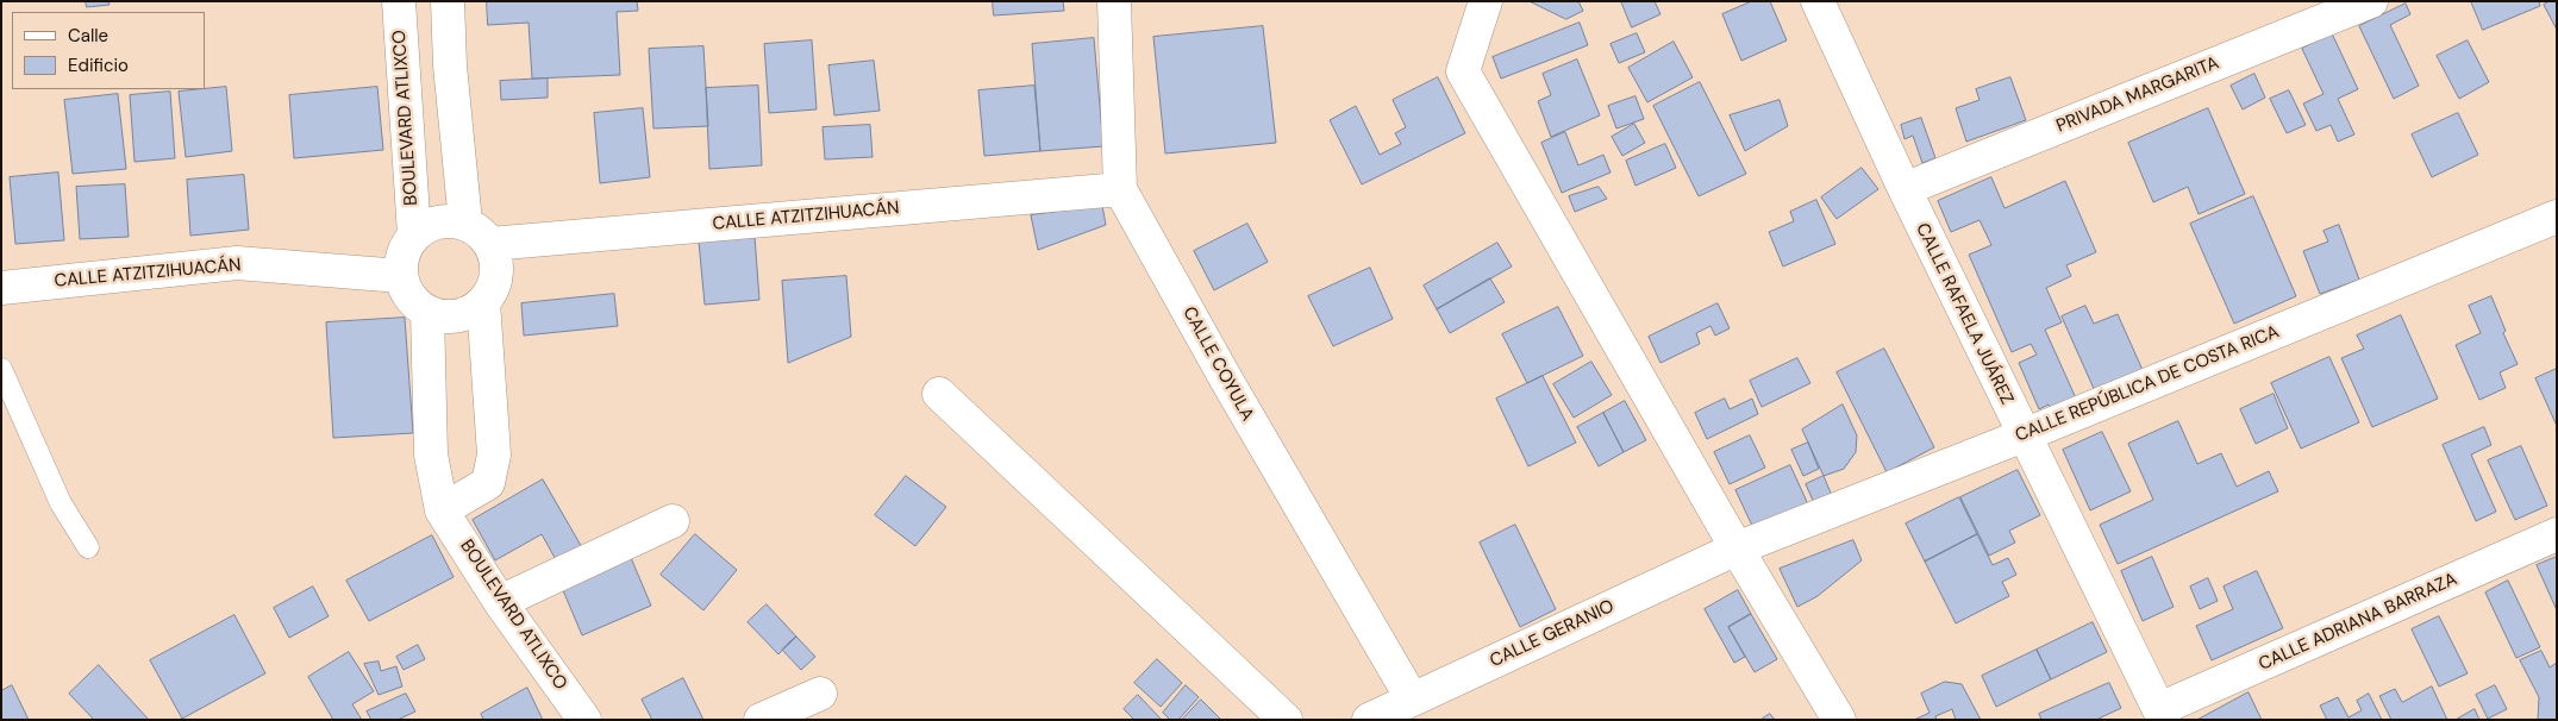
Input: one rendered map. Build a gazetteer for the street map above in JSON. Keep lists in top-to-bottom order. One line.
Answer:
{"streets":{"street":["PRIVADA MARGARITA","BOULEVARD ATLIXCO","CALLE ATZITZIHUACÁN","CALLE RAFAELA JUÁREZ","CALLE COYULA","CALLE REPÚBLICA DE COSTA RICA","CALLE ADRIANA BARRAZA","CALLE GERANIO"]},"crossings":[["PRIVADA MARGARITA","CALLE RAFAELA JUÁREZ"],["BOULEVARD ATLIXCO","CALLE ATZITZIHUACÁN"],["CALLE ATZITZIHUACÁN","CALLE COYULA"],["CALLE RAFAELA JUÁREZ","CALLE REPÚBLICA DE COSTA RICA"],["CALLE RAFAELA JUÁREZ","CALLE ADRIANA BARRAZA"],["CALLE COYULA","CALLE GERANIO"],["CALLE REPÚBLICA DE COSTA RICA","CALLE GERANIO"]],"legend":["Calle","Edificio"]}
